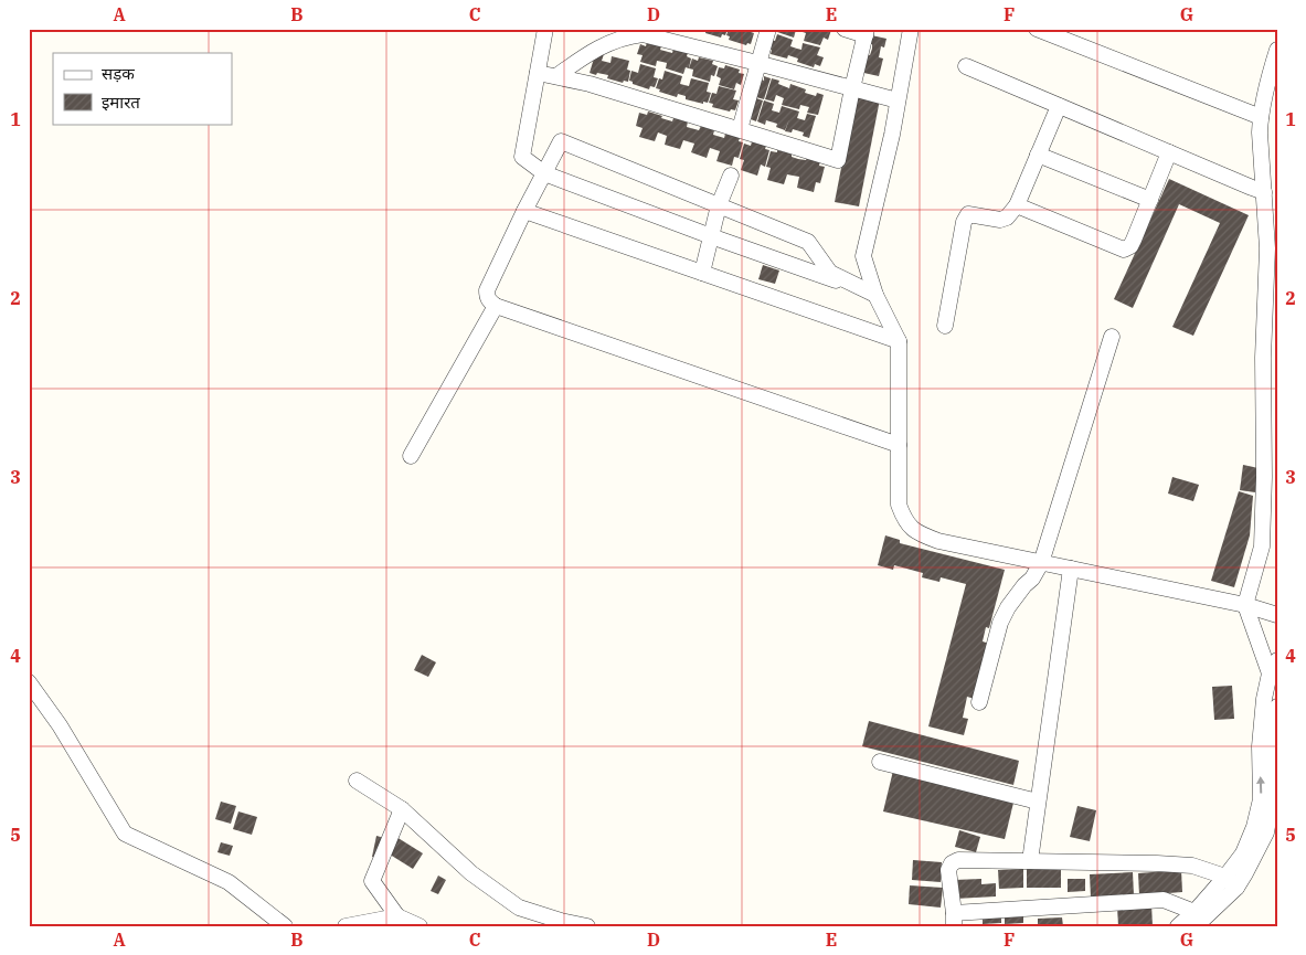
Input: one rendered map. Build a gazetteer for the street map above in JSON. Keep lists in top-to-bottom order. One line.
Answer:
{"legend":["सड़क","इमारत"],"grid":{"columns":["A","B","C","D","E","F","G"],"rows":["1","2","3","4","5"]}}
